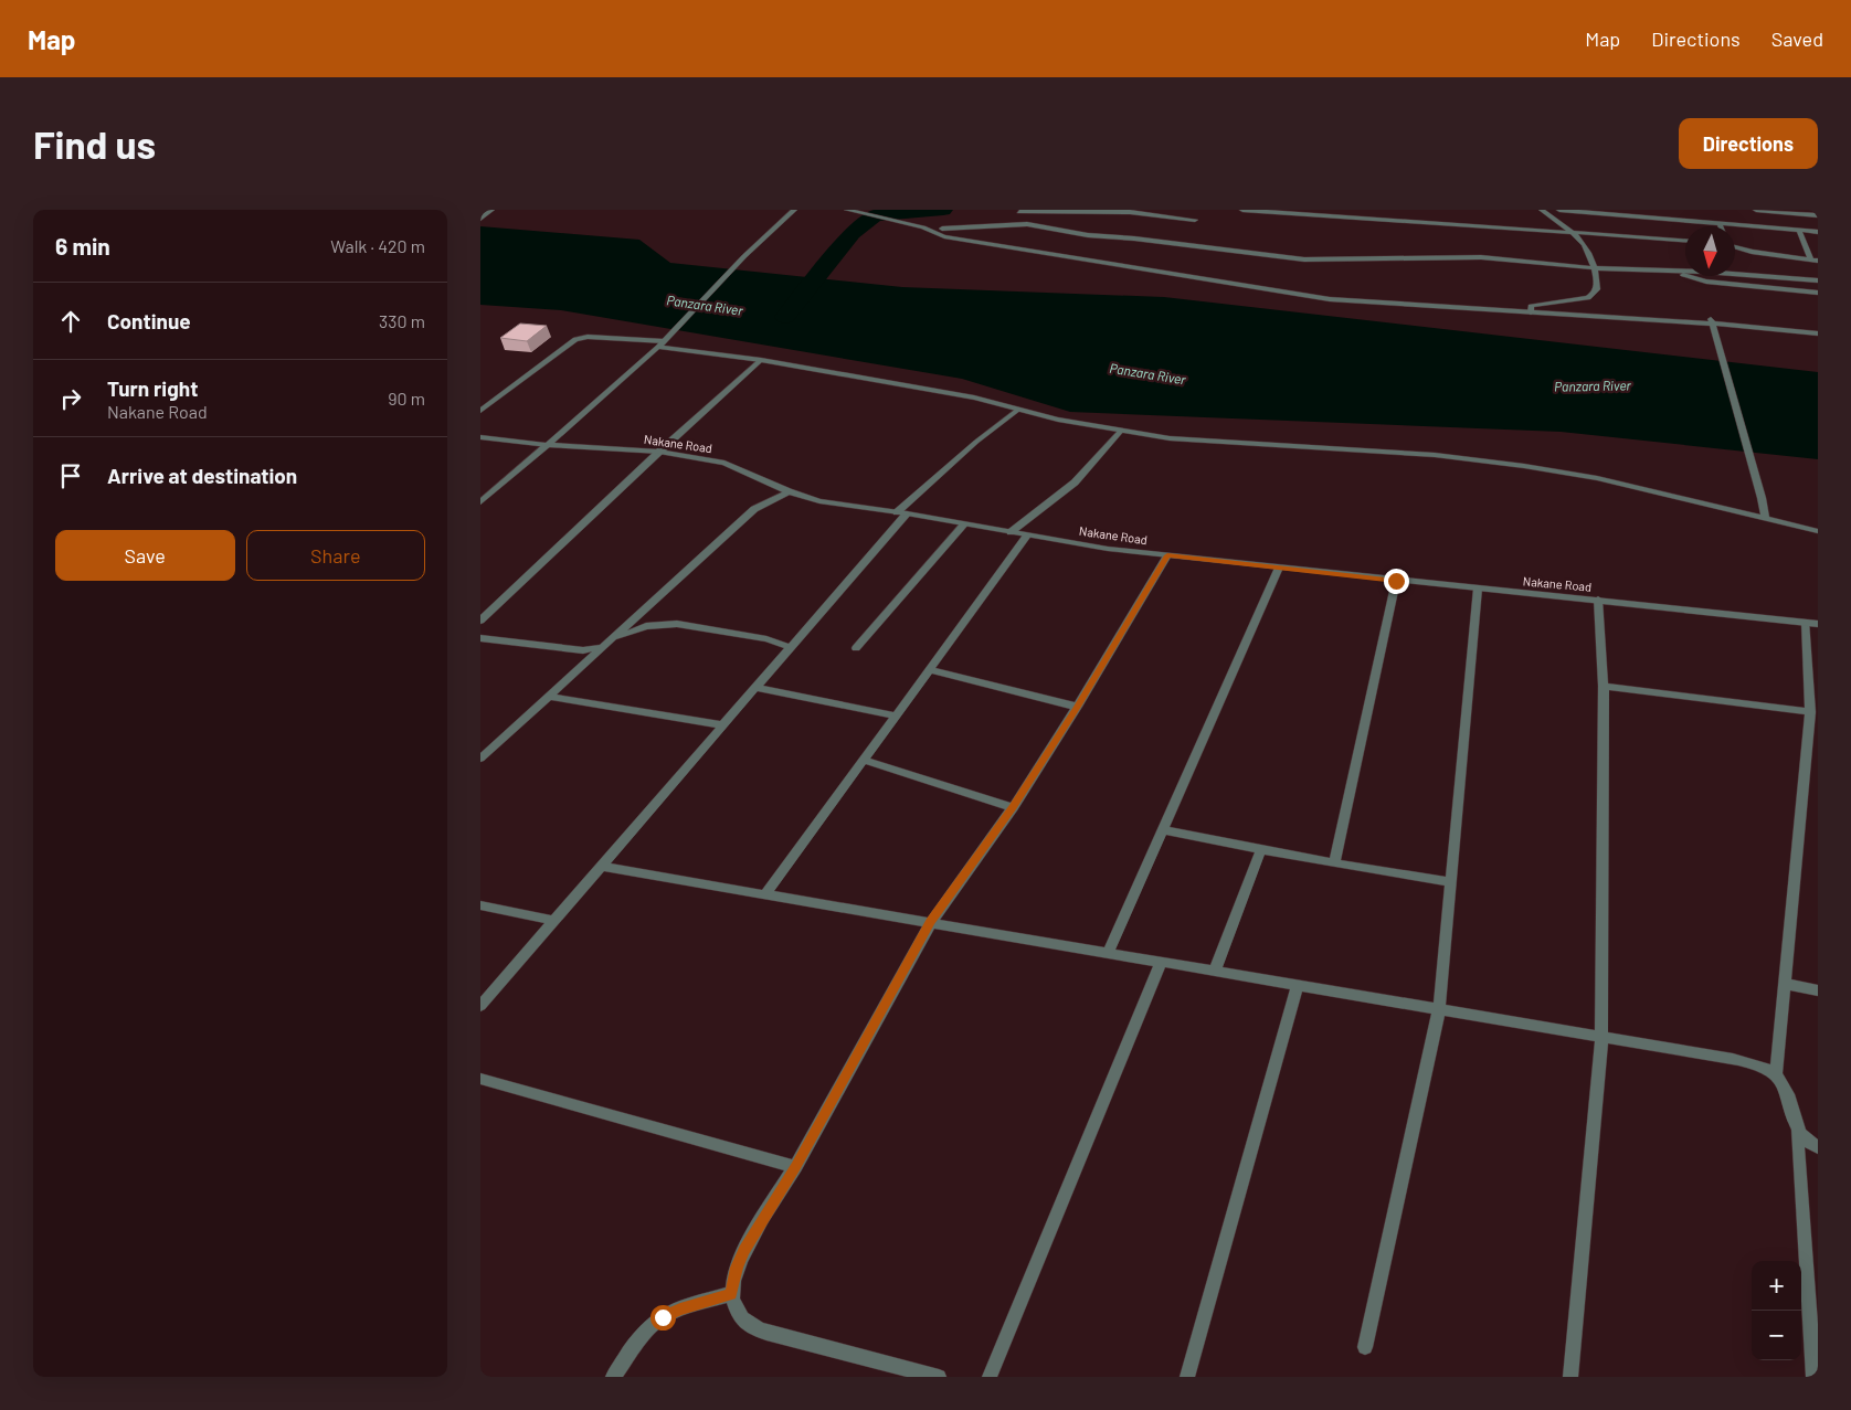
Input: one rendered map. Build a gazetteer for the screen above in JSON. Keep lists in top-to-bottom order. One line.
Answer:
{"streets":{"street":["Nakane Road"]},"water":["Panzara River"],"north":"bottom","page":{"header":"Map","nav":["Map","Directions","Saved"],"buttons":["Directions",["Save","Share"]],"title":"Find us","heading":["6 min","Walk · 420 m"],"list":[["Continue","330 m"],["Turn right","Nakane Road","90 m"],"Arrive at destination"],"map_buttons":["+","−"]}}
